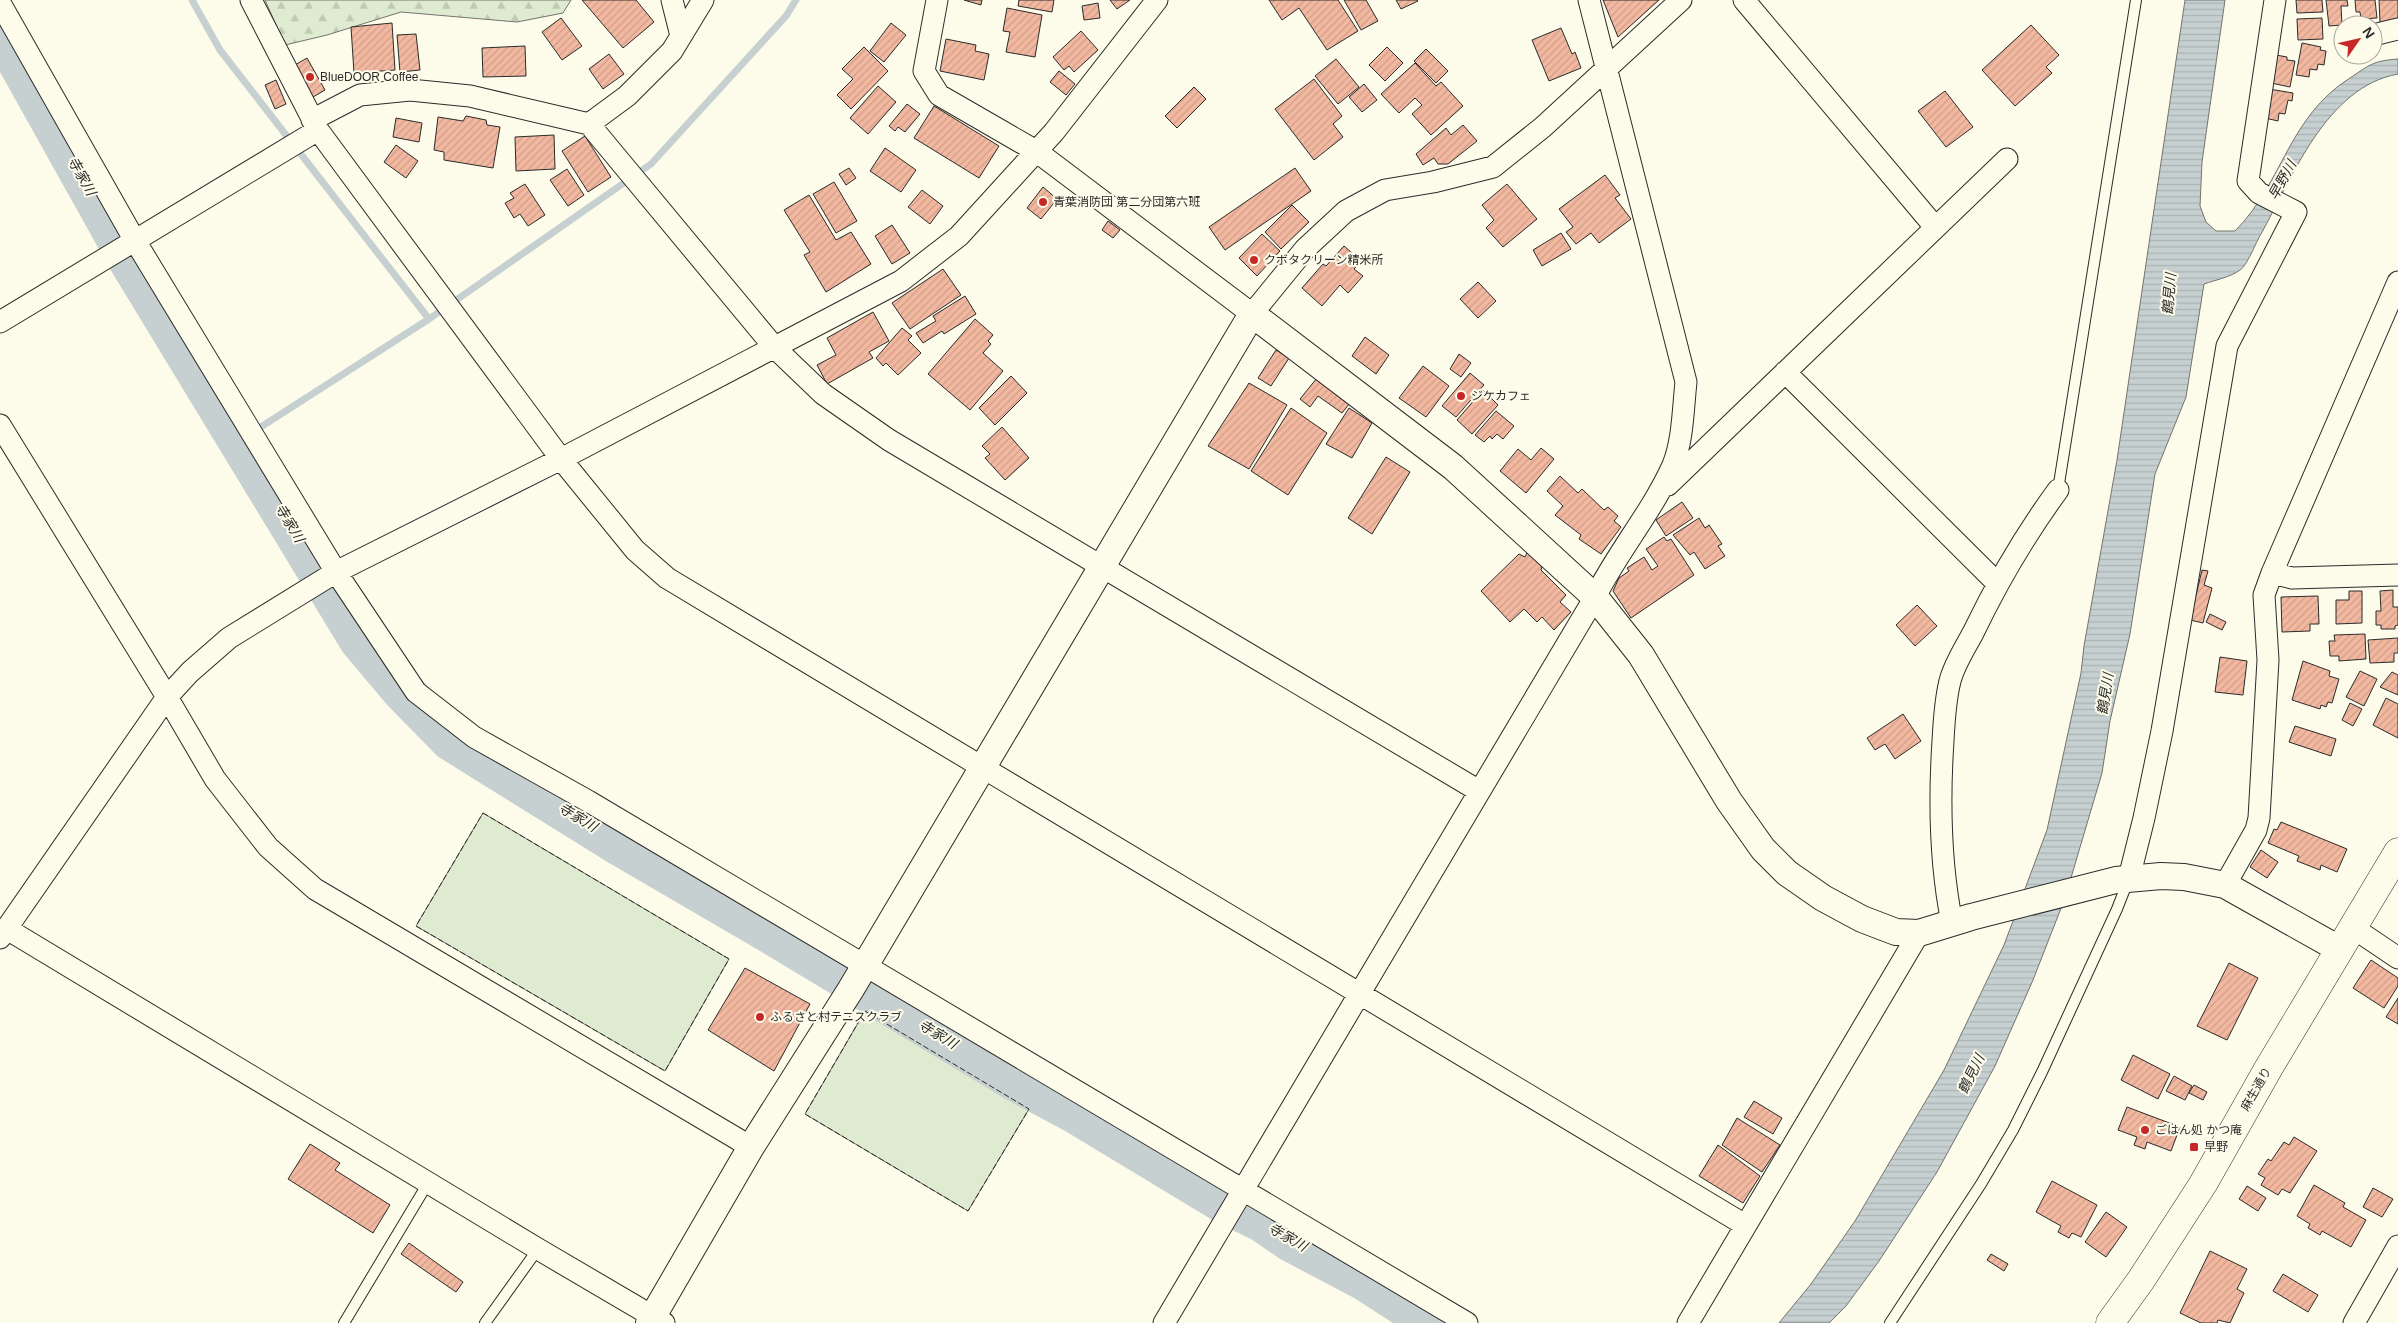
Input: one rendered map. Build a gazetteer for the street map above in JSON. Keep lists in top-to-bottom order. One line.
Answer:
{"streets":{"main road":["麻生通り"]},"water":["寺家川","早野川","鶴見川"],"places":{"other":["BlueDOOR Coffee","青葉消防団 第二分団第六班","クボタクリーン精米所","ジケカフェ","ふるさと村テニスクラブ","ごはん処 かつ庵"],"transit":["早野"]},"north":"top right"}
